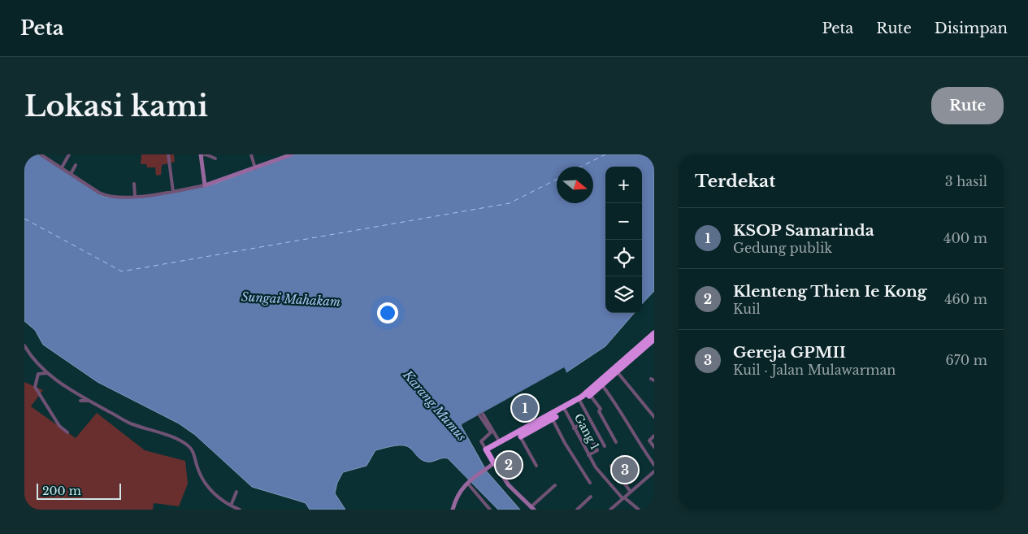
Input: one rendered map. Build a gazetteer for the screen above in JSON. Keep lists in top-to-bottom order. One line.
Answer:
{"streets":{"street":["Gang 1"]},"water":["Sungai Mahakam","Karang Mumus"],"scale_bar":"200 m","north":"right","page":{"header":"Peta","nav":["Peta","Rute","Disimpan"],"buttons":"Rute","title":"Lokasi kami","heading":["Terdekat","3 hasil"],"map_buttons":["+","−"],"list":[{"mark":"1","name":"KSOP Samarinda","note":"Gedung publik","value":"400 m"},{"mark":"2","name":"Klenteng Thien Ie Kong","note":"Kuil","value":"460 m"},{"mark":"3","name":"Gereja GPMII","note":"Kuil · Jalan Mulawarman","value":"670 m"}],"pins":["1","2","3"],"scale":"200 m"}}
